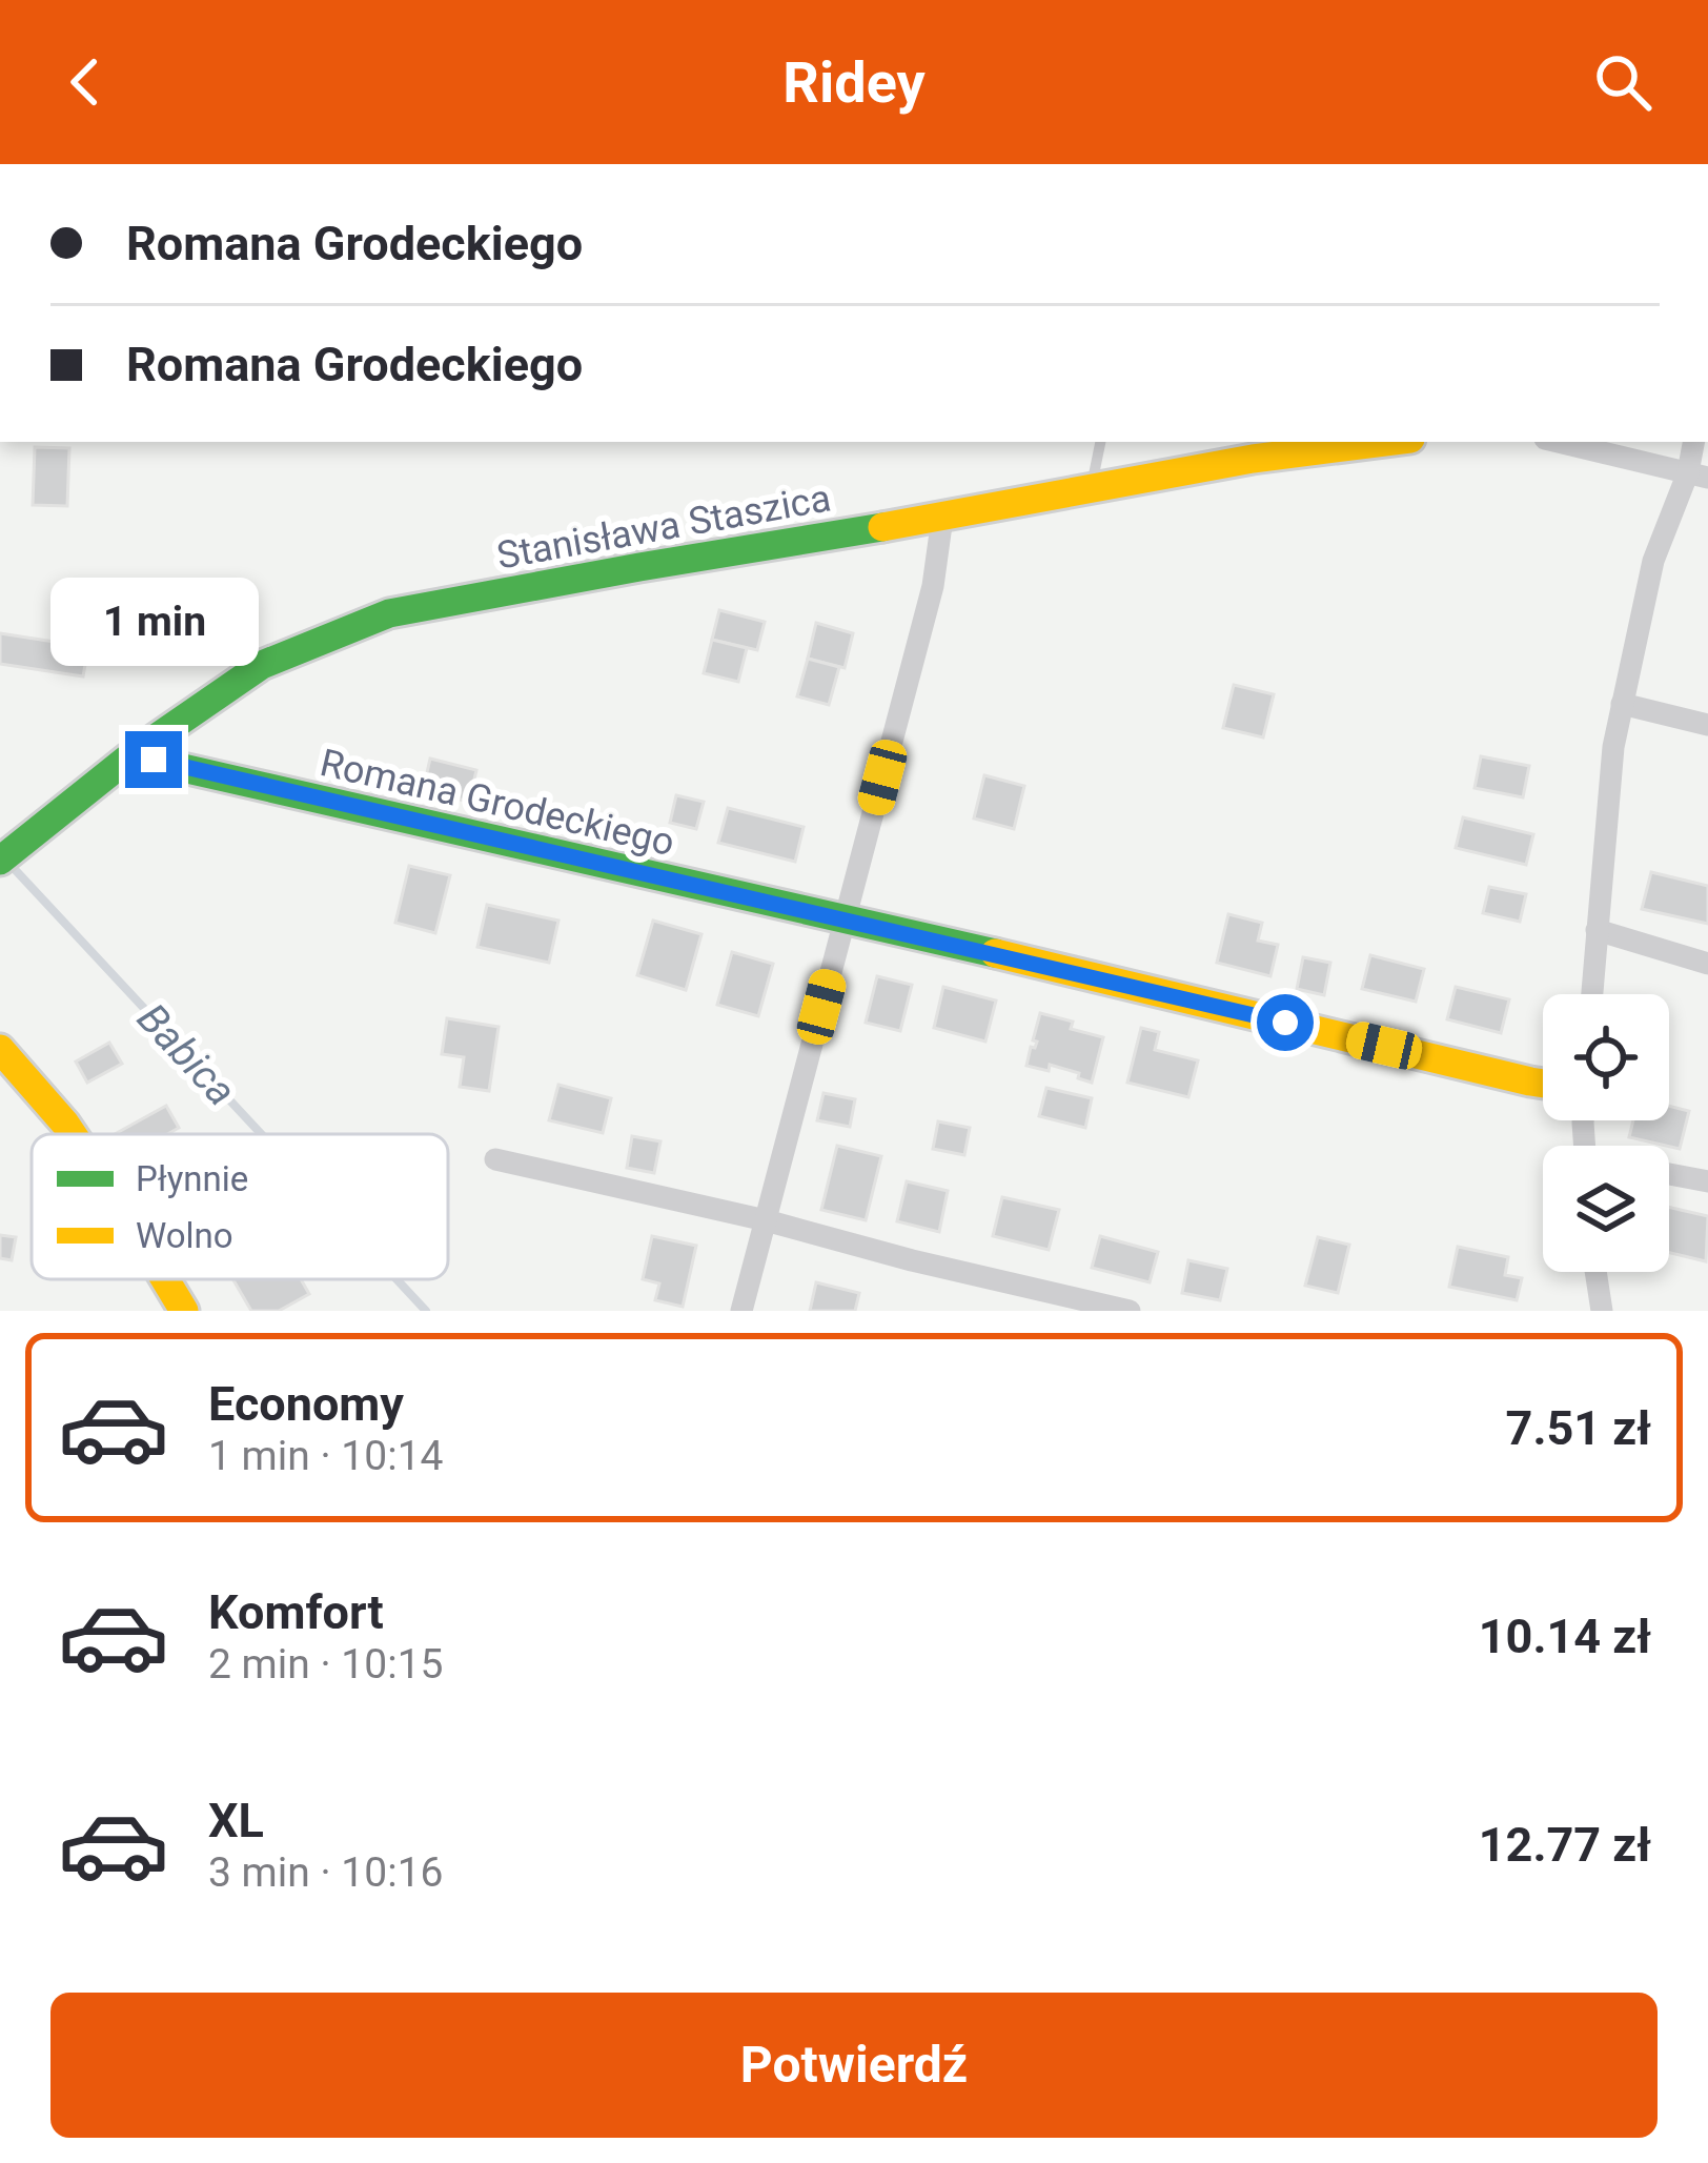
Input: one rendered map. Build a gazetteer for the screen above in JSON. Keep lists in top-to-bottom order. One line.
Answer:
{"streets":{"street":["Stanisława Staszica","Romana Grodeckiego"]},"crossings":[["Stanisława Staszica","Romana Grodeckiego"]],"water":["Babica"],"legend":["Płynnie","Wolno"],"page":{"header":"Ridey","banner":["Romana Grodeckiego","Romana Grodeckiego"],"bubble":"1 min","list":[{"name":"Economy","note":"1 min · 10:14","value":"7.51 zł"},{"name":"Komfort","note":"2 min · 10:15","value":"10.14 zł"},{"name":"XL","note":"3 min · 10:16","value":"12.77 zł"}],"buttons":"Potwierdź"}}
